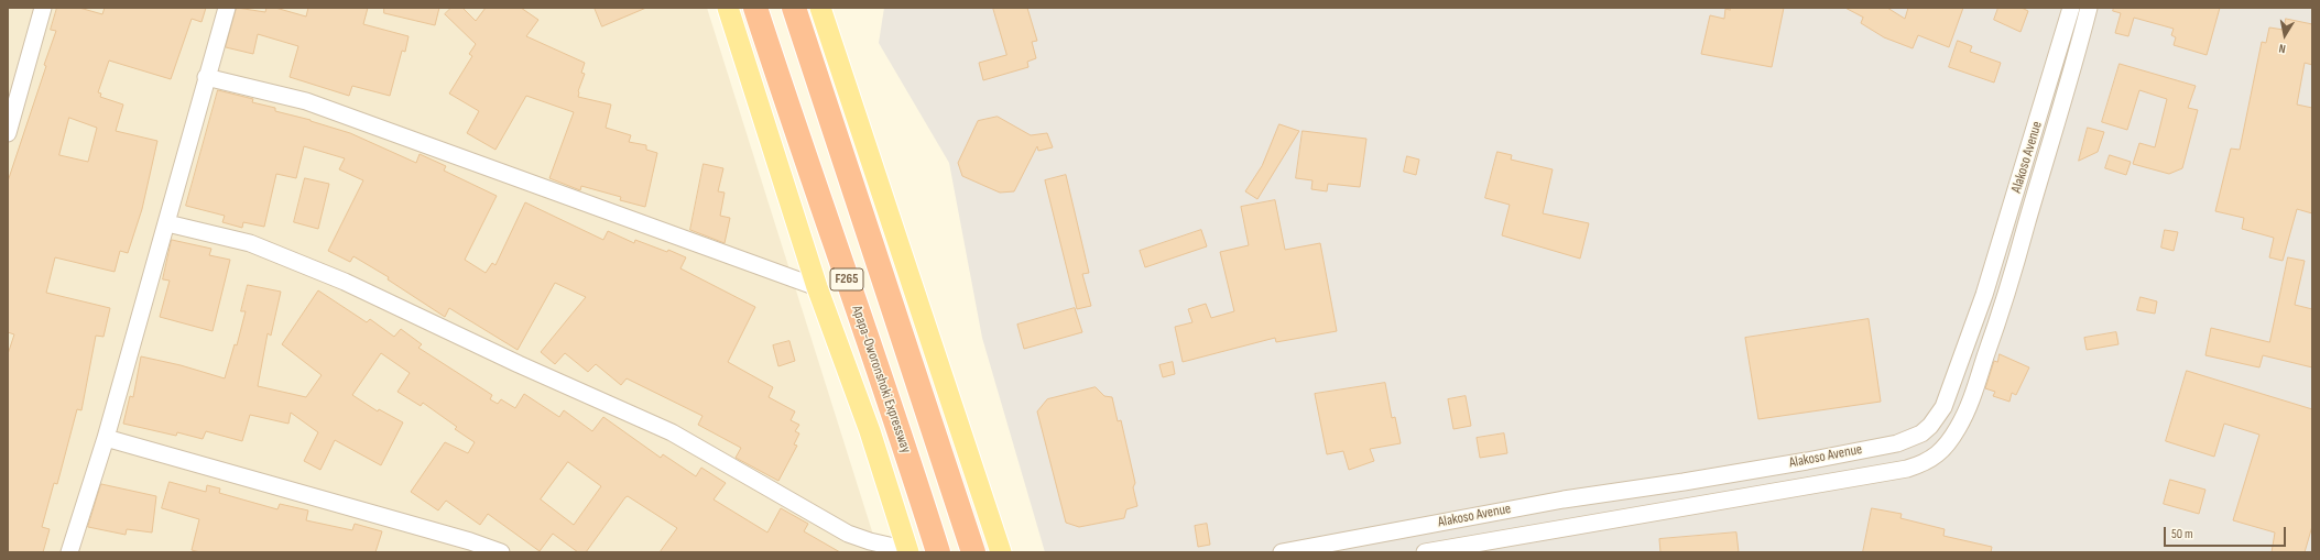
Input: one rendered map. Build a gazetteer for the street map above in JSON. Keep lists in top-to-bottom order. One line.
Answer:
{"streets":{"highway":["F265","Apapa-Oworonshoki Expressway"],"street":["Alakoso Avenue"]},"scale_bar":"50 m","north":"bottom"}
